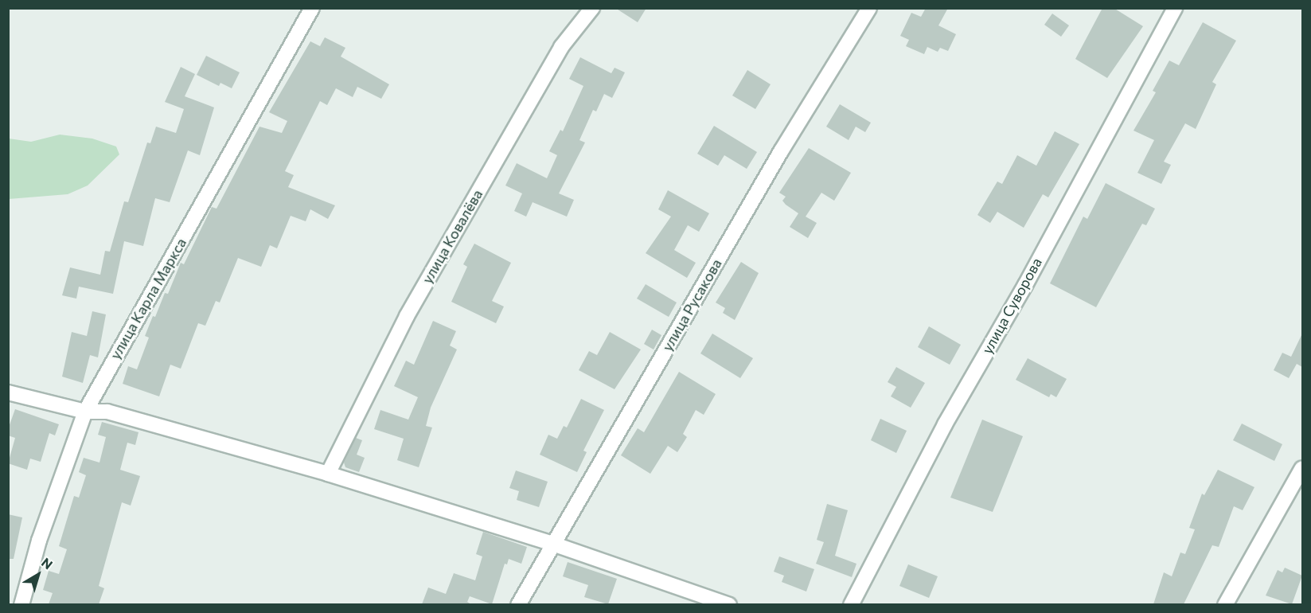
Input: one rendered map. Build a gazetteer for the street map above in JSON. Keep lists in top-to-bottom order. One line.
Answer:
{"streets":{"street":["улица Ковалёва","улица Карла Маркса","улица Русакова","улица Суворова"]},"north":"top right"}
